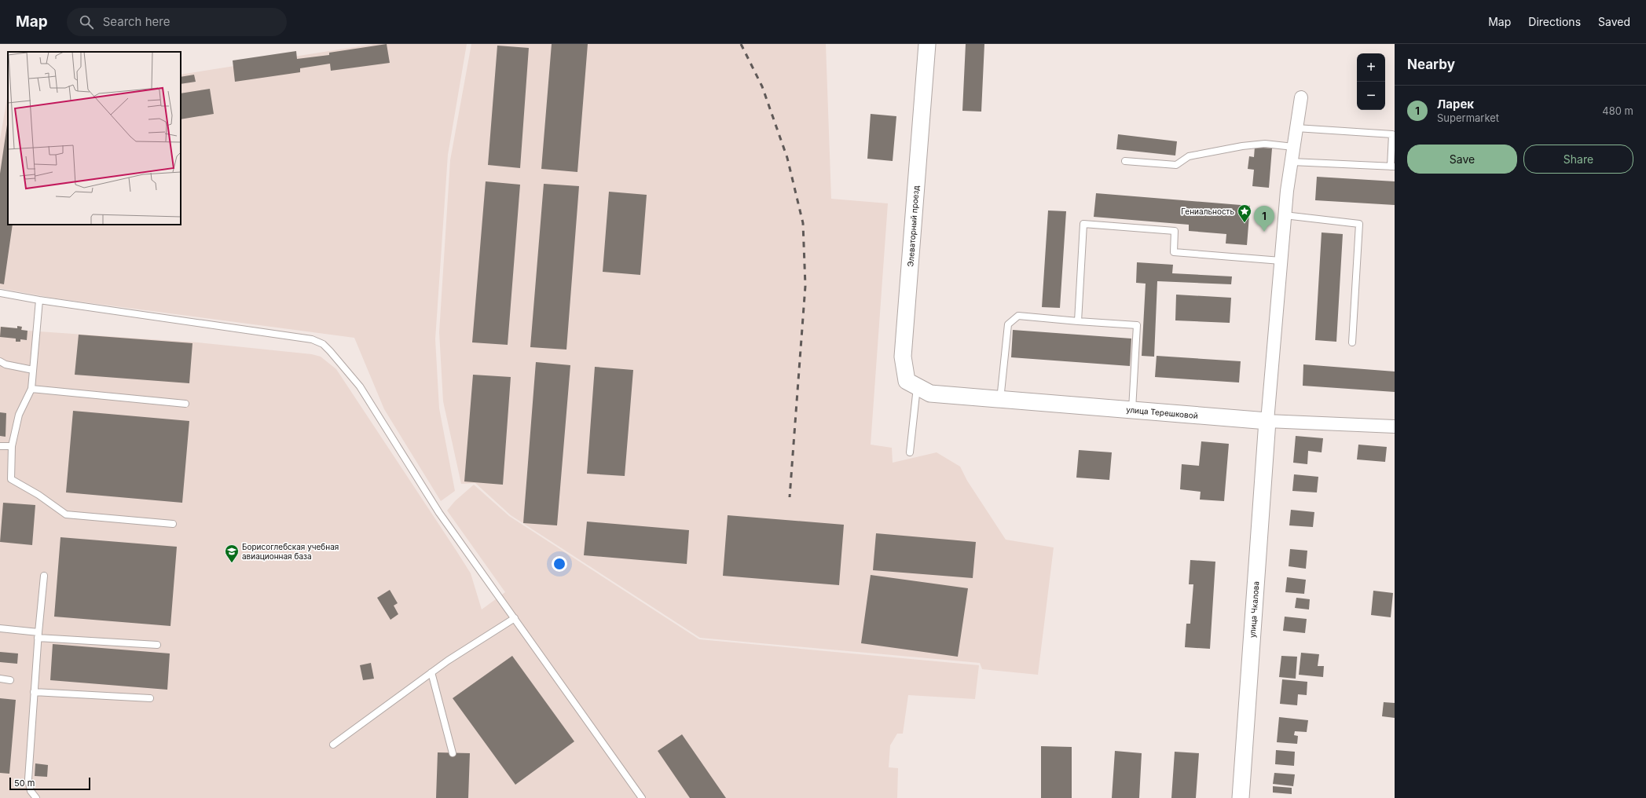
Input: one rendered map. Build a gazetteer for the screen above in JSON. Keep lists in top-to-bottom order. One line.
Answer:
{"streets":{"street":["Элеваторный проезд","улица Терешковой","улица Чкалова"]},"crossings":[["Элеваторный проезд","улица Терешковой"],["улица Терешковой","улица Чкалова"]],"places":{"place":["Гениальность"],"school or university":["Борисоглебская учебная авиационная база"]},"scale_bar":"50 m","page":{"header":"Map","search":"Search here","nav":["Map","Directions","Saved"],"heading":"Nearby","map_buttons":["+","−"],"list":[{"mark":"1","name":"Ларек","note":"Supermarket","value":"480 m"}],"buttons":["Save","Share"],"pins":"1","scale":"50 m"}}
